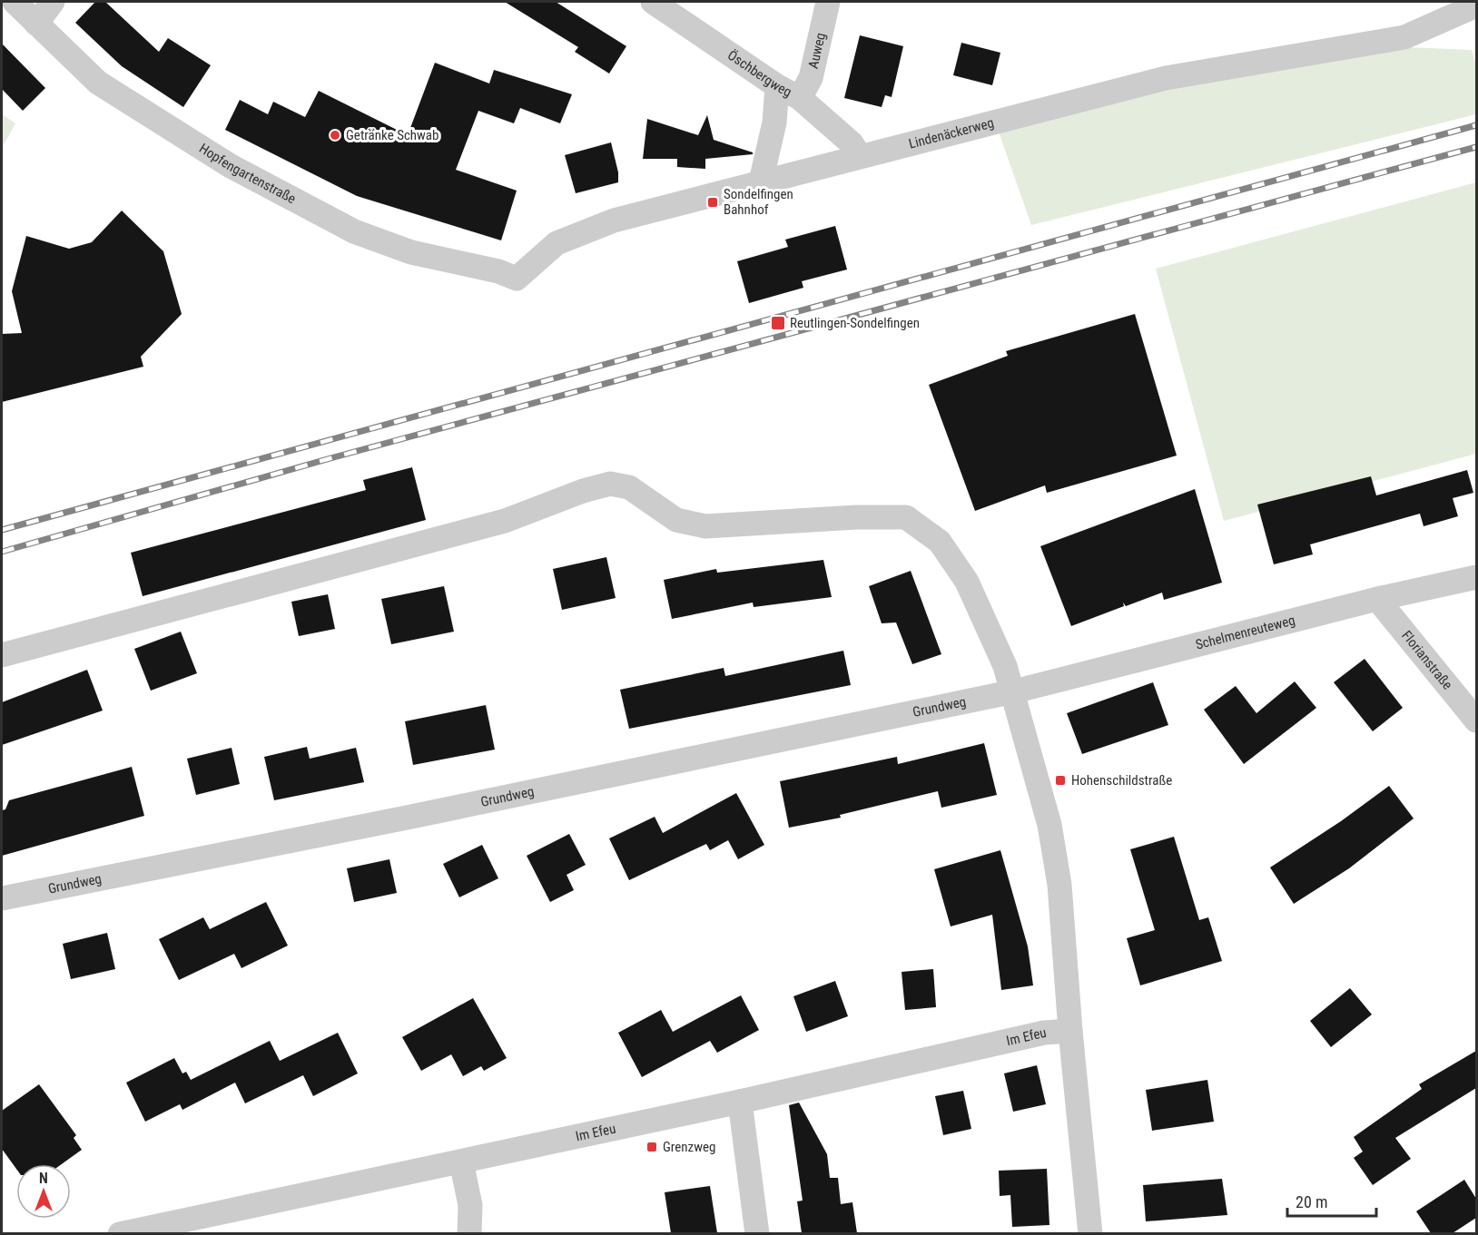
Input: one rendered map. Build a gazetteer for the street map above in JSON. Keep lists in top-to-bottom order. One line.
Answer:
{"streets":{"street":["Auweg","Öschbergweg","Lindenäckerweg","Hopfengartenstraße","Schelmenreuteweg","Florianstraße","Grundweg","Im Efeu"]},"crossings":[["Auweg","Öschbergweg"],["Öschbergweg","Lindenäckerweg"],["Lindenäckerweg","Hopfengartenstraße"],["Schelmenreuteweg","Florianstraße"],["Schelmenreuteweg","Grundweg"]],"places":{"other":["Getränke Schwab"],"transit":["Sondelfingen Bahnhof","Reutlingen-Sondelfingen","Hohenschildstraße","Grenzweg"]},"scale_bar":"20 m","north":"top"}
